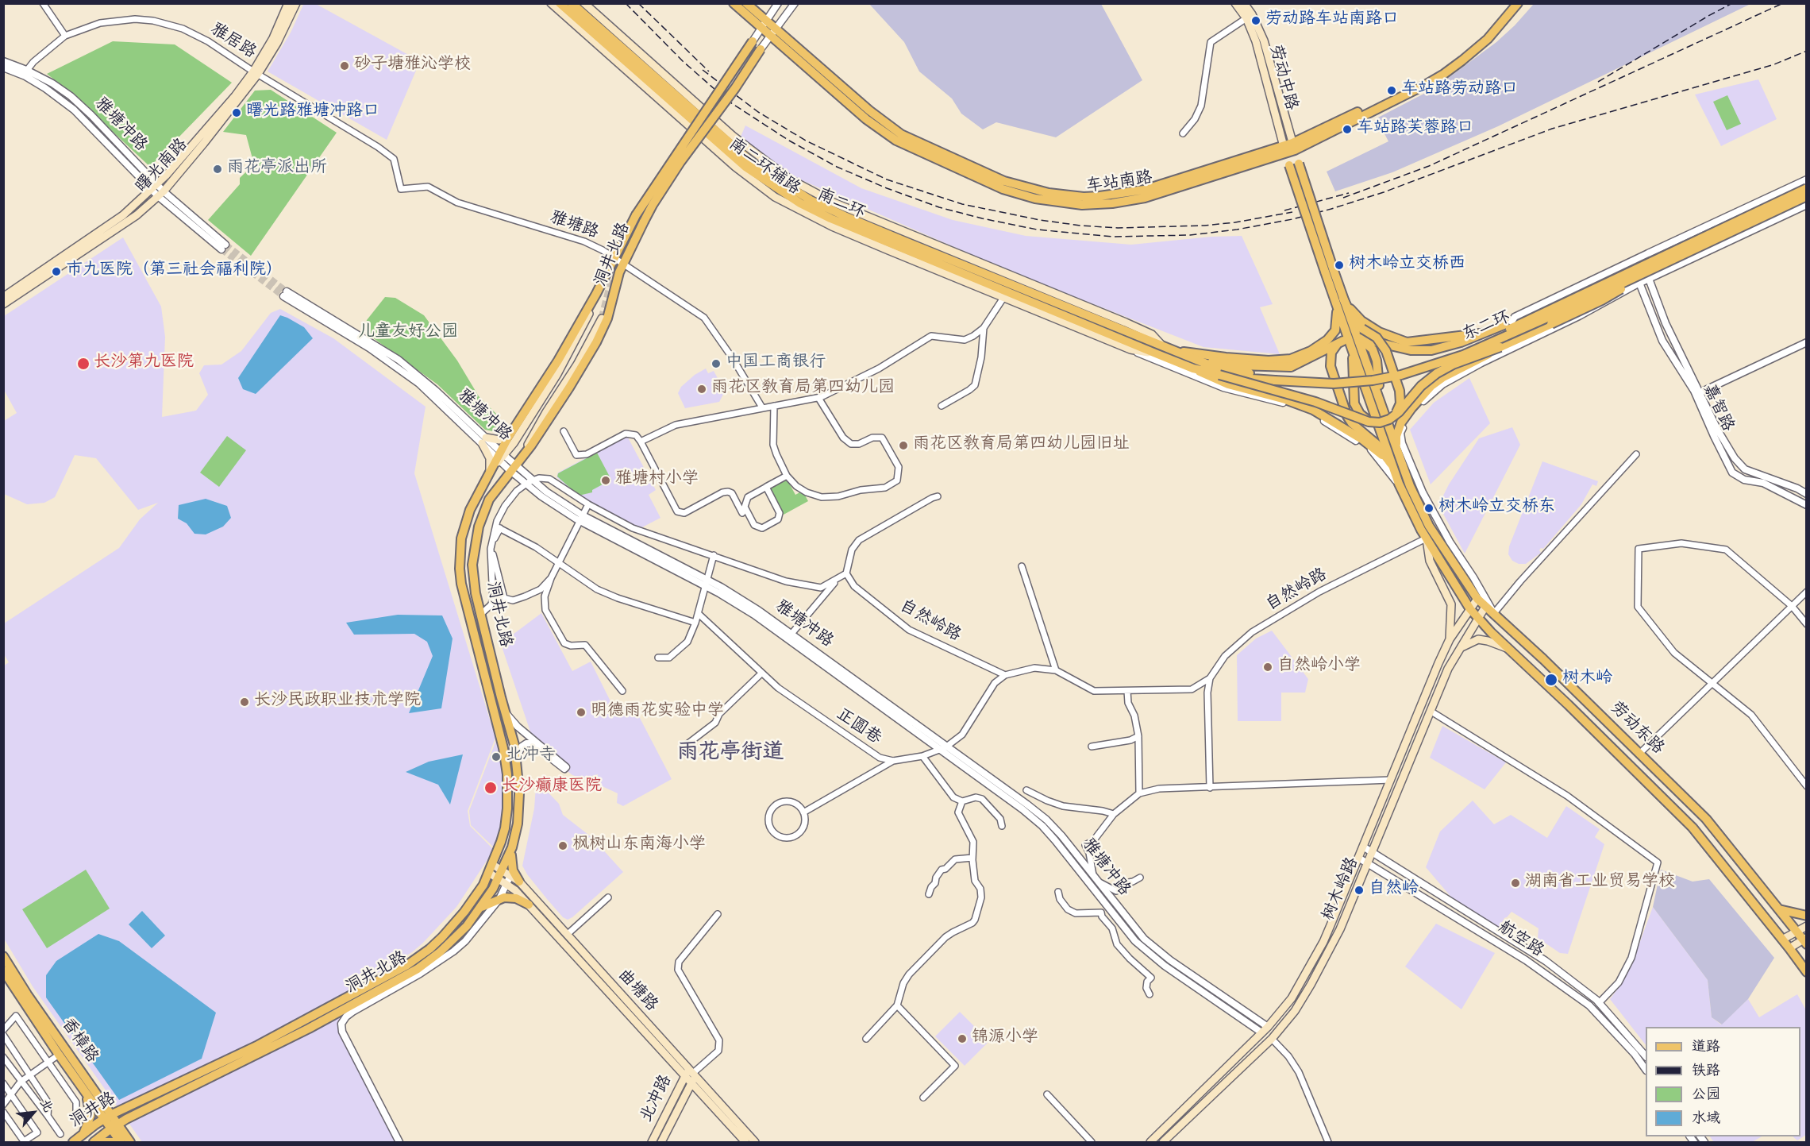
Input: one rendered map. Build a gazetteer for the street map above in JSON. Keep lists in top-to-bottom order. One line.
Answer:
{"streets":{"main road":["劳动中路","曙光南路","南二环辅路","车站南路","南二环","洞井北路","东二环","劳动东路","树木岭路","曲塘路","香樟路","北冲路","洞井路"],"street":["雅居路","雅塘冲路","雅塘路","嘉智路","自然岭路","正圆巷","航空路"]},"crossings":[["雅居路","雅塘冲路"],["雅居路","曙光南路"],["雅居路","雅塘路"],["劳动中路","车站南路"],["雅塘冲路","曙光南路"],["雅塘冲路","洞井北路"],["雅塘冲路","正圆巷"],["雅塘冲路","树木岭路"],["南二环辅路","南二环"],["南二环辅路","东二环"],["车站南路","洞井北路"],["南二环","东二环"],["雅塘路","洞井北路"],["洞井北路","曲塘路"],["洞井北路","洞井路"],["东二环","嘉智路"],["自然岭路","正圆巷"],["自然岭路","劳动东路"],["劳动东路","树木岭路"],["树木岭路","航空路"],["曲塘路","北冲路"],["香樟路","洞井路"]],"districts":["雨花亭街道"],"parks":["儿童友好公园"],"places":["劳动路车站南路口","砂子塘雅沁学校","车站路劳动路口","曙光路雅塘冲路口","车站路芙蓉路口","雨花亭派出所","树木岭立交桥西","市九医院（第三社会福利院）","长沙第九医院","中国工商银行","雨花区教育局第四幼儿园","雨花区教育局第四幼儿园旧址","雅塘村小学","树木岭立交桥东","自然岭小学","树木岭","长沙民政职业技术学院","明德雨花实验中学","北冲寺","长沙癫康医院","枫树山东南海小学","湖南省工业贸易学校","自然岭","锦源小学"],"legend":["道路","铁路","公园","水域"],"north":"top right"}
